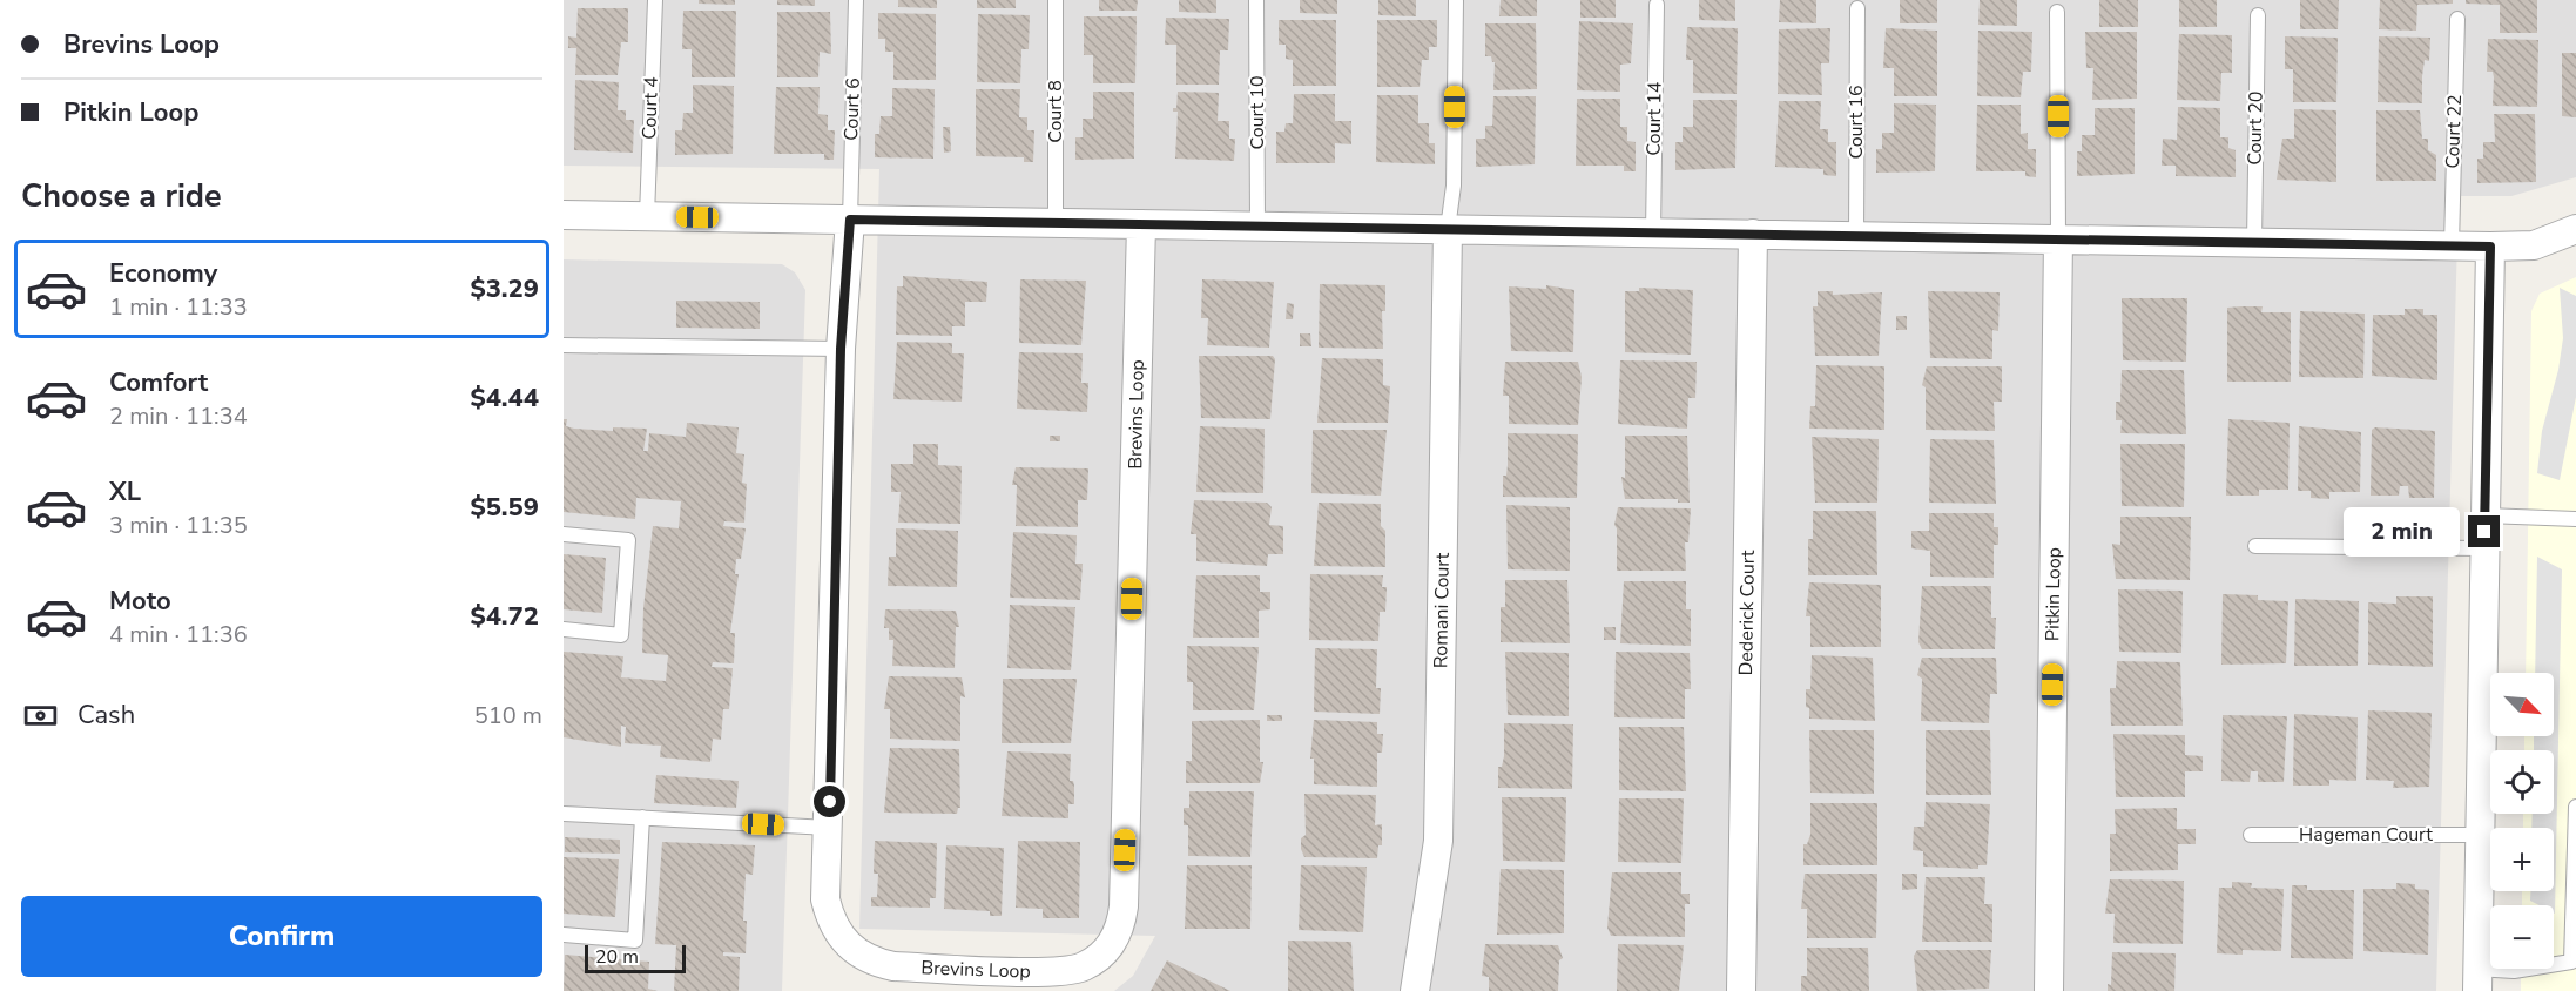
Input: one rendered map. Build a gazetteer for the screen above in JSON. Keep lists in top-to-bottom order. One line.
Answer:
{"streets":{"street":["Brevins Loop","Pitkin Loop","Romani Court","Dederick Court"],"lane":["Court 4","Court 6","Court 8","Court 10","Court 14","Court 16","Court 20","Court 22","Hageman Court"]},"crossings":[["Court 6","Brevins Loop"]],"scale_bar":"20 m","north":"bottom right","page":{"banner":["Brevins Loop","Pitkin Loop"],"heading":"Choose a ride","list":[{"name":"Economy","note":"1 min · 11:33","value":"$3.29"},{"name":"Comfort","note":"2 min · 11:34","value":"$4.44"},{"name":"XL","note":"3 min · 11:35","value":"$5.59"},{"name":"Moto","note":"4 min · 11:36","value":"$4.72"}],"bubble":"2 min","map_buttons":["+","−"],"pay":["Cash","510 m"],"buttons":"Confirm","scale":"20 m"}}
